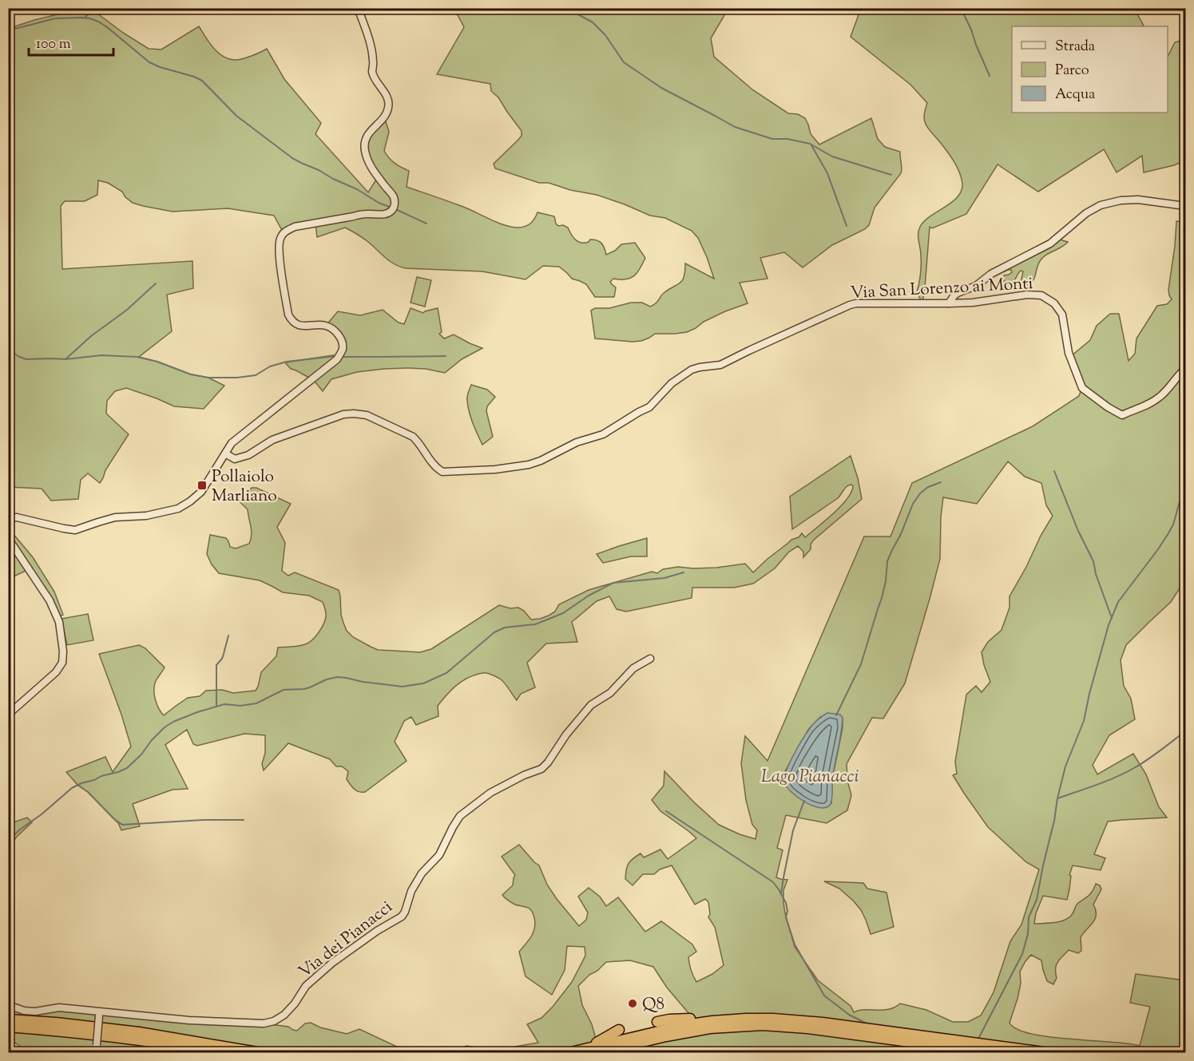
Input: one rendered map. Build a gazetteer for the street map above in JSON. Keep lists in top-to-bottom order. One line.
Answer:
{"streets":{"street":["Via San Lorenzo ai Monti","Via dei Pianacci"]},"water":["Lago Pianacci"],"places":{"transit":["Pollaiolo Marliano"],"other":["Q8"]},"legend":["Strada","Parco","Acqua"],"scale_bar":"100 m"}
